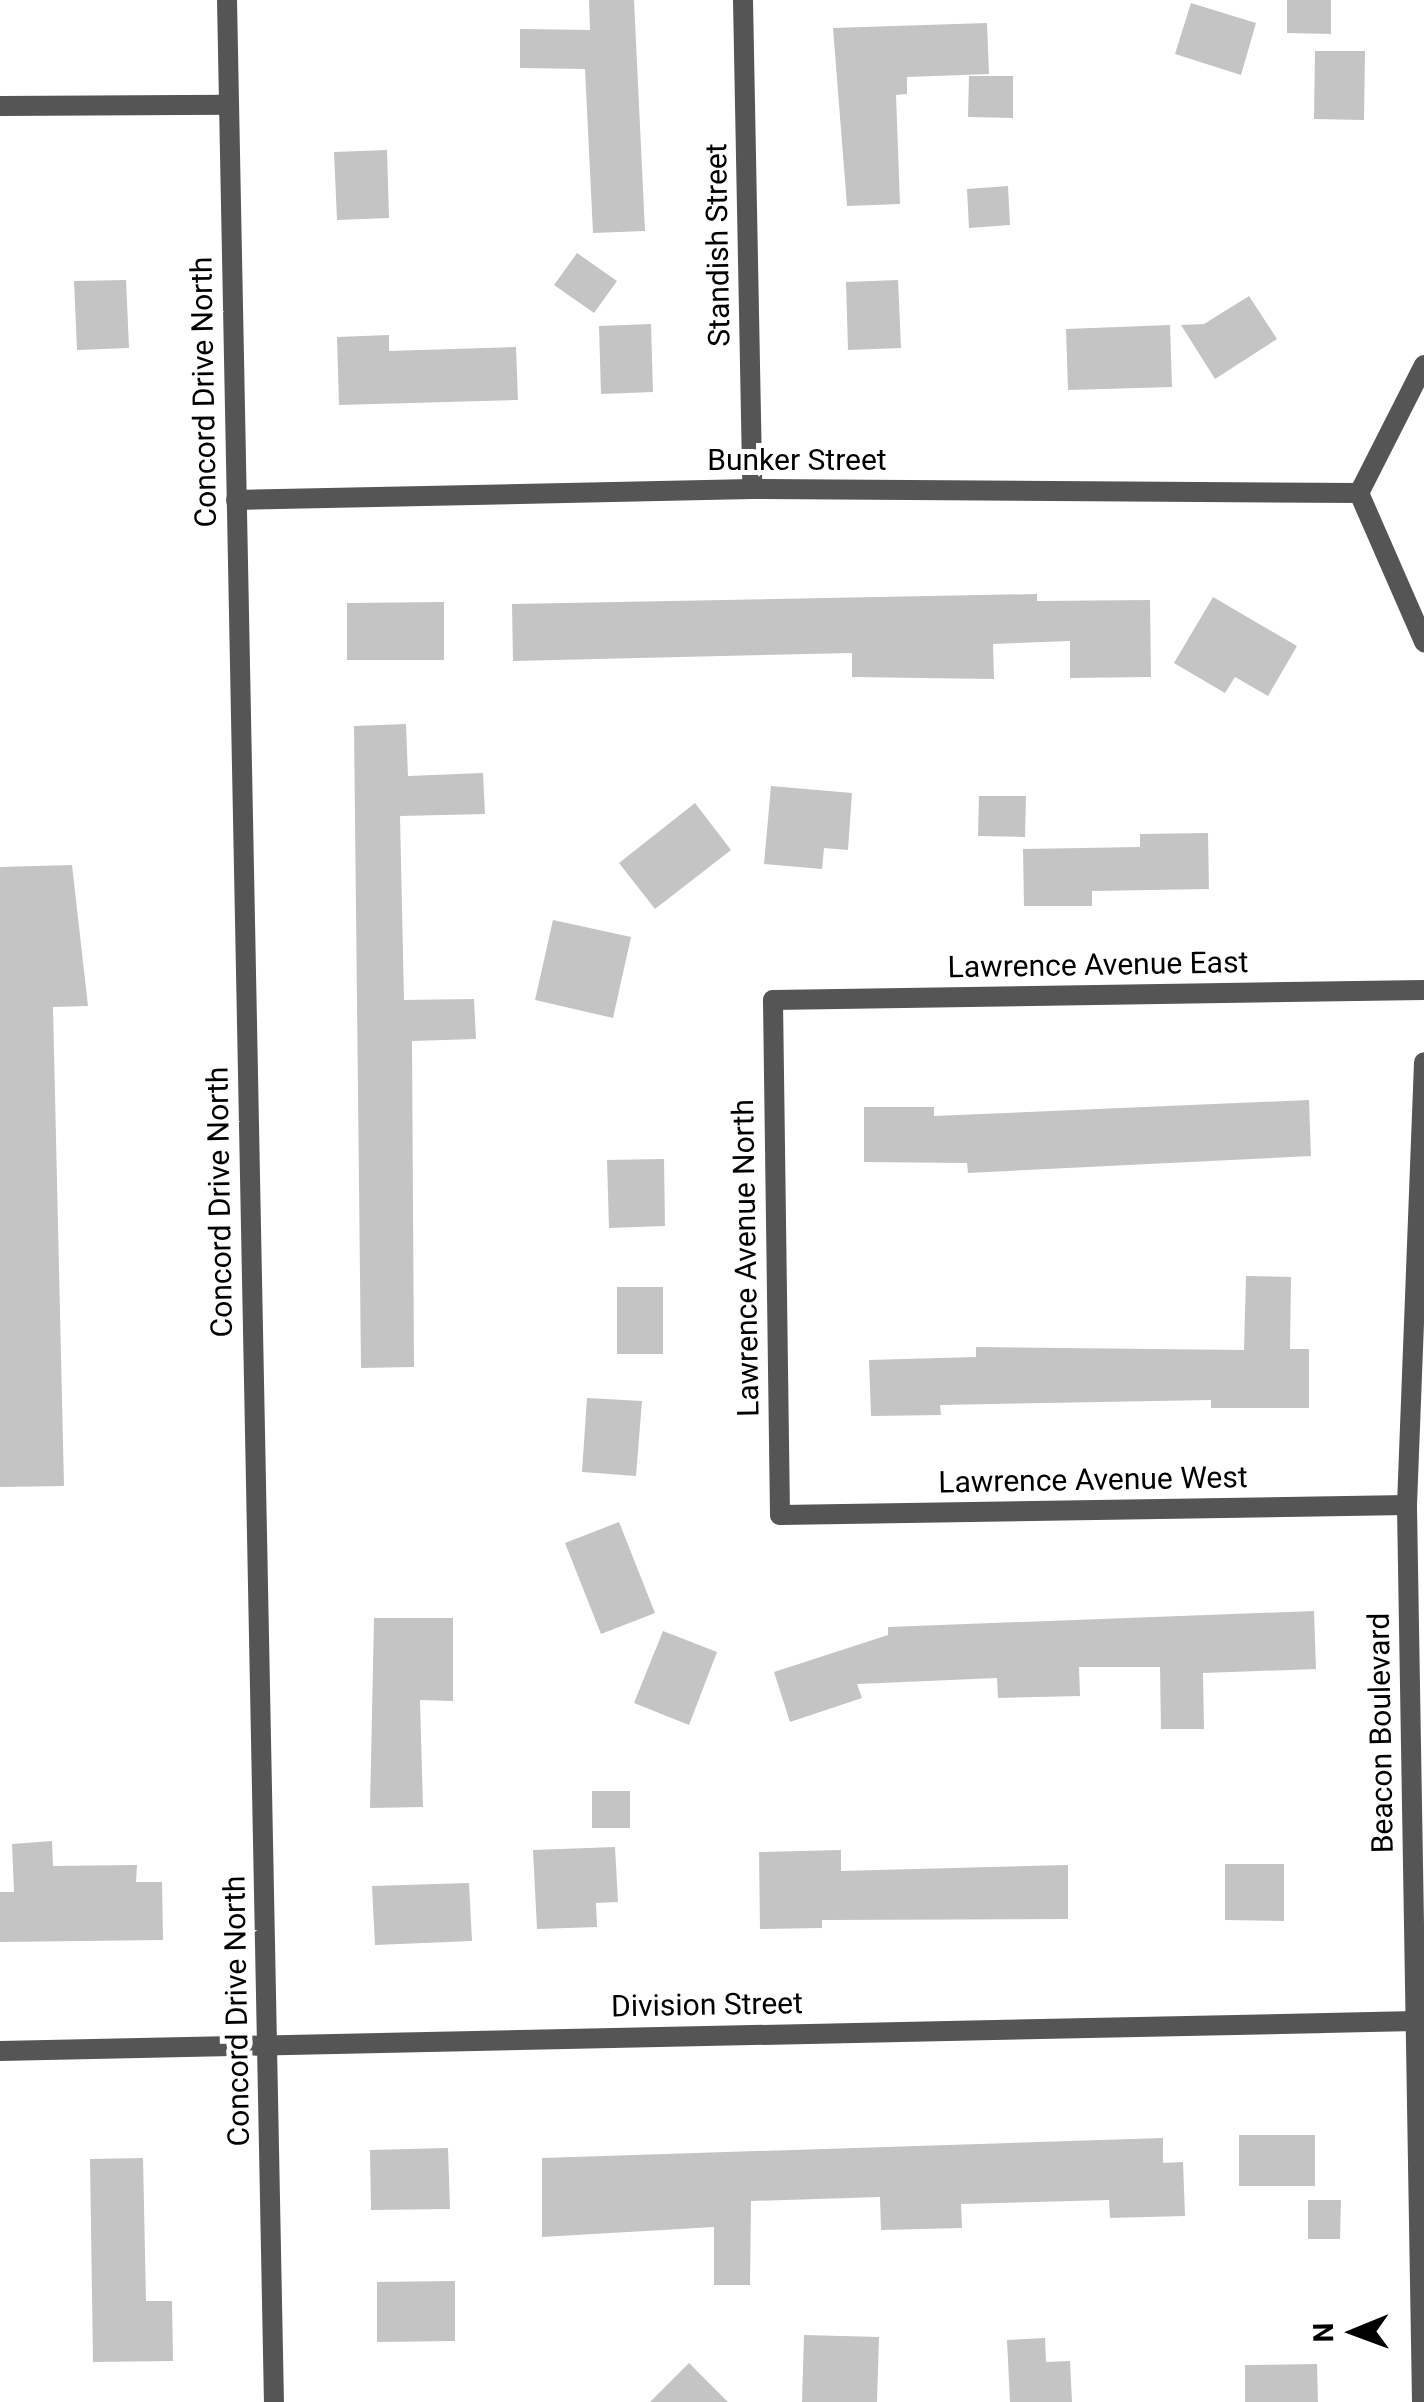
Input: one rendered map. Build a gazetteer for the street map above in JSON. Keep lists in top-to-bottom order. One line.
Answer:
{"streets":{"street":["Standish Street","Concord Drive North","Bunker Street","Lawrence Avenue East","Lawrence Avenue North","Lawrence Avenue West","Beacon Boulevard","Division Street"]},"crossings":[["Standish Street","Bunker Street"],["Concord Drive North","Bunker Street"],["Concord Drive North","Division Street"],["Lawrence Avenue East","Lawrence Avenue North"],["Lawrence Avenue North","Lawrence Avenue West"],["Lawrence Avenue West","Beacon Boulevard"],["Beacon Boulevard","Division Street"]],"north":"left"}
